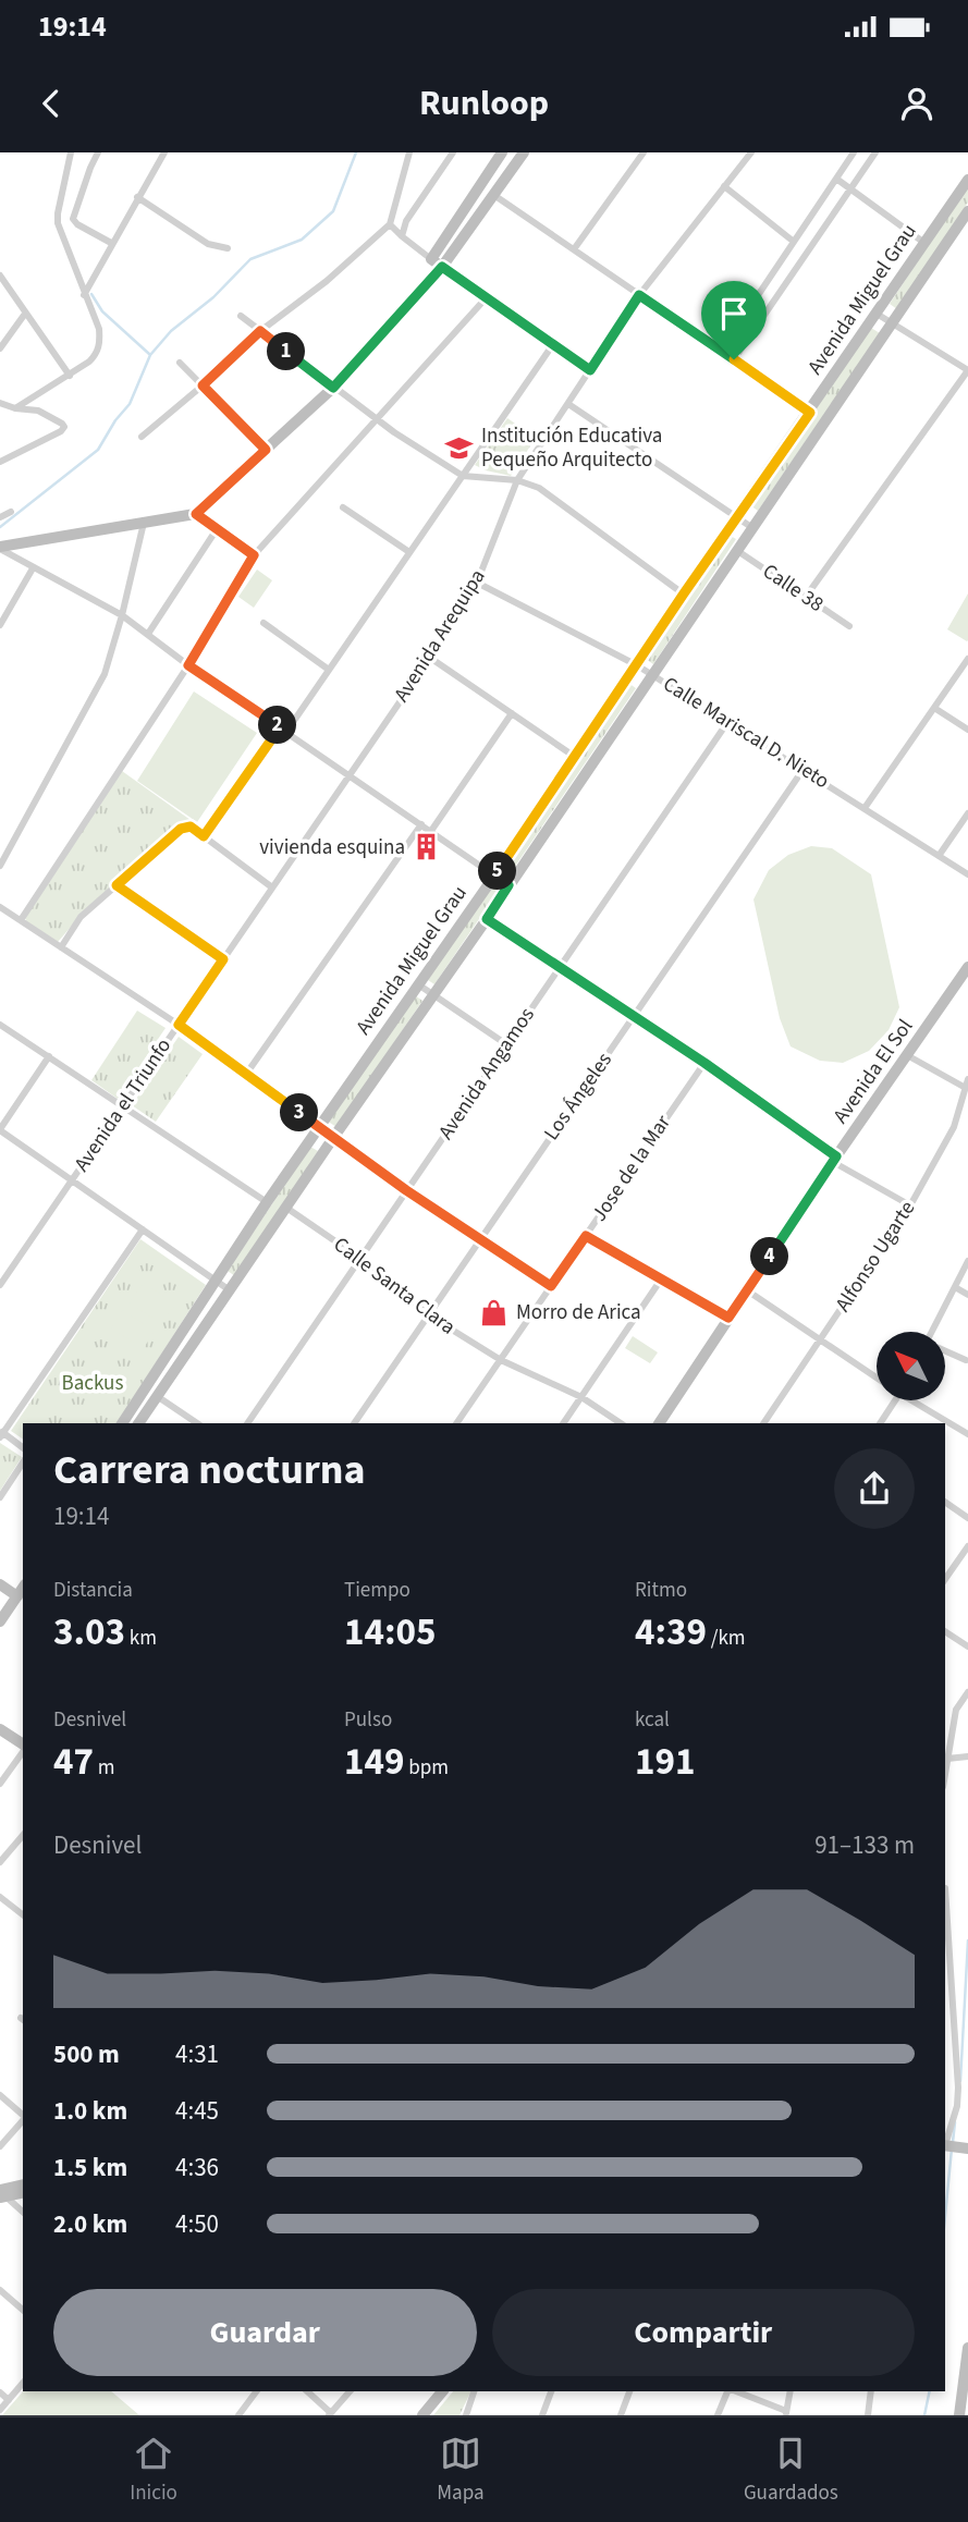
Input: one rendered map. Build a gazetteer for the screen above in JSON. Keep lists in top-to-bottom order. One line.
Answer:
{"streets":{"street":["Avenida Miguel Grau","Calle 38","Avenida Arequipa","Calle Mariscal D. Nieto","Avenida El Sol","Avenida Angamos","Los Ángeles","Avenida el Triunfo","Jose de la Mar","Alfonso Ugarte","Calle Santa Clara"]},"crossings":[["Avenida Miguel Grau","Calle 38"],["Avenida Miguel Grau","Calle Mariscal D. Nieto"],["Avenida Miguel Grau","Calle Santa Clara"],["Avenida Arequipa","Calle Mariscal D. Nieto"],["Avenida Arequipa","Avenida el Triunfo"],["Calle Mariscal D. Nieto","Avenida Angamos"],["Calle Mariscal D. Nieto","Los Ángeles"],["Avenida Angamos","Calle Santa Clara"],["Los Ángeles","Calle Santa Clara"],["Jose de la Mar","Calle Santa Clara"]],"parks":["Backus"],"places":{"school or university":["Institución Educativa Pequeño Arquitecto"],"building":["vivienda esquina"],"shop":["Morro de Arica"]},"north":"top left","page":{"status":"19:14","header":"Runloop","pins":["1","2","5","3","4"],"heading":["Carrera nocturna","19:14"],"stats":[["Distancia","3.03 km"],["Tiempo","14:05"],["Ritmo","4:39 /km"],["Desnivel","47 m"],["Pulso","149 bpm"],["kcal","191"]],"chart":["Desnivel","91–133 m"],"list":[{"name":"500 m","note":"4:31"},{"name":"1.0 km","note":"4:45"},{"name":"1.5 km","note":"4:36"},{"name":"2.0 km","note":"4:50"}],"buttons":["Guardar","Compartir"],"tabs":["Inicio","Mapa","Guardados"]}}
